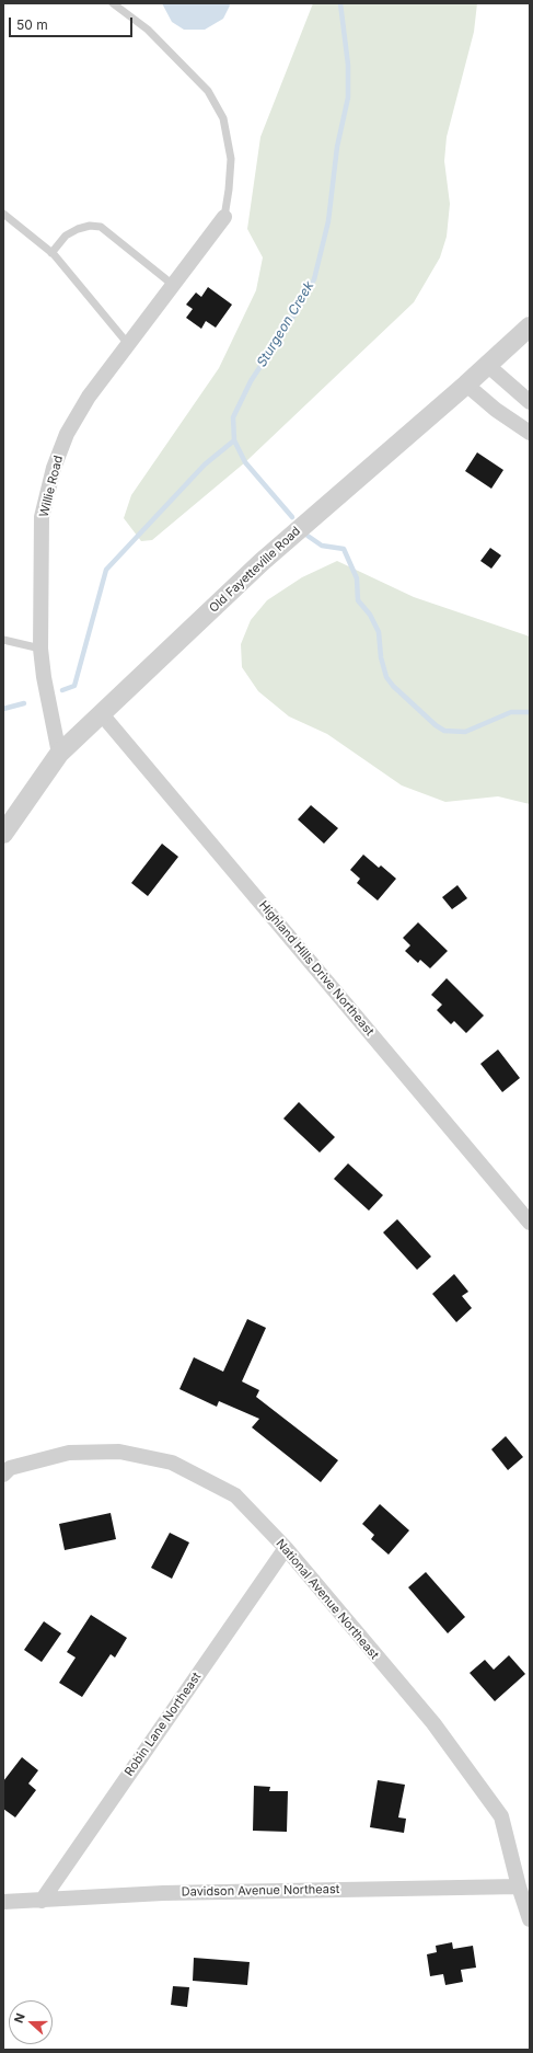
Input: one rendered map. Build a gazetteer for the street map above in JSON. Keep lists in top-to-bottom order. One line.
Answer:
{"streets":{"street":["Willie Road","Old Fayetteville Road","Highland Hills Drive Northeast","National Avenue Northeast","Robin Lane Northeast","Davidson Avenue Northeast"]},"crossings":[["Willie Road","Old Fayetteville Road"],["Old Fayetteville Road","Highland Hills Drive Northeast"],["National Avenue Northeast","Robin Lane Northeast"],["National Avenue Northeast","Davidson Avenue Northeast"],["Robin Lane Northeast","Davidson Avenue Northeast"]],"water":["Sturgeon Creek"],"scale_bar":"50 m","north":"left"}
